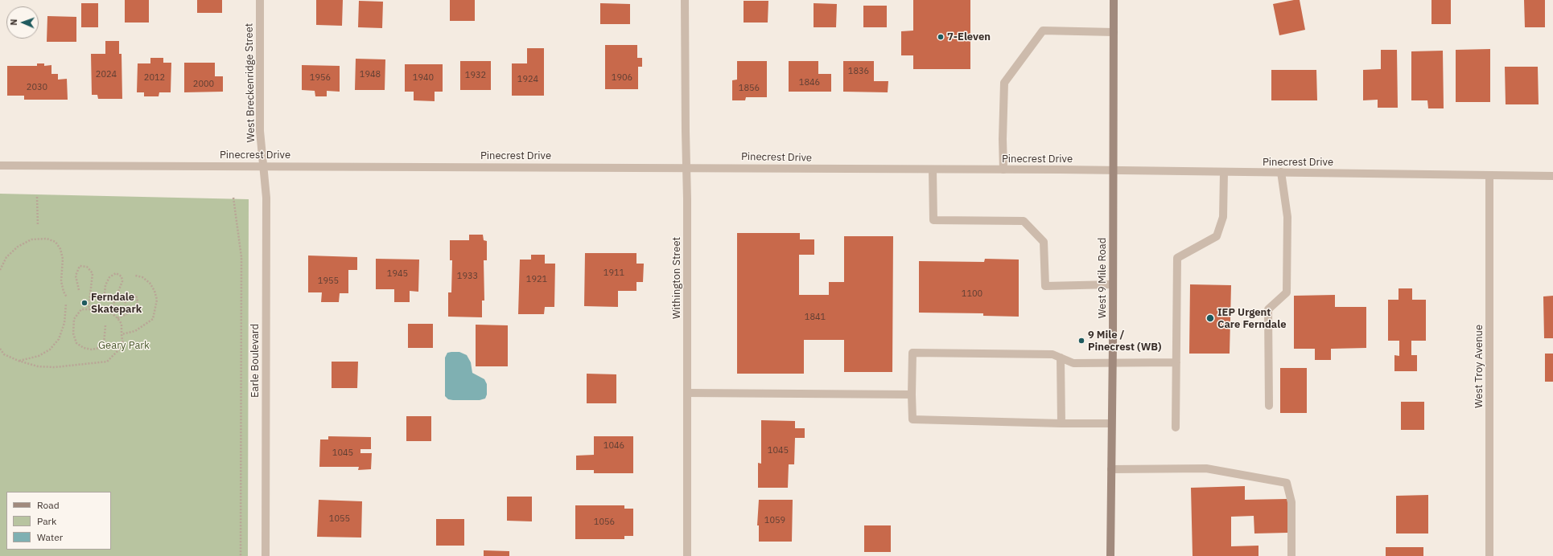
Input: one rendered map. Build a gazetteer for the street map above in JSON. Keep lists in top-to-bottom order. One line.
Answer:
{"streets":{"main road":["West 9 Mile Road"],"street":["West Breckenridge Street","Pinecrest Drive","Withington Street","Earle Boulevard","West Troy Avenue"]},"crossings":[["West Breckenridge Street","Pinecrest Drive"],["West Breckenridge Street","Earle Boulevard"],["Pinecrest Drive","Withington Street"],["Pinecrest Drive","West 9 Mile Road"],["Pinecrest Drive","Earle Boulevard"],["Pinecrest Drive","West Troy Avenue"]],"parks":["Geary Park"],"places":["7-Eleven","Ferndale Skatepark","IEP Urgent Care Ferndale","9 Mile / Pinecrest (WB)"],"house_numbers":["1836","2024","1948","1932","2012","1956","1940","1906","1924","1846","2000","2030","1856","1911","1945","1933","1921","1955","1100","1841","1046","1045","1045","1055","1059","1056"],"legend":["Road","Park","Water"],"north":"left"}
